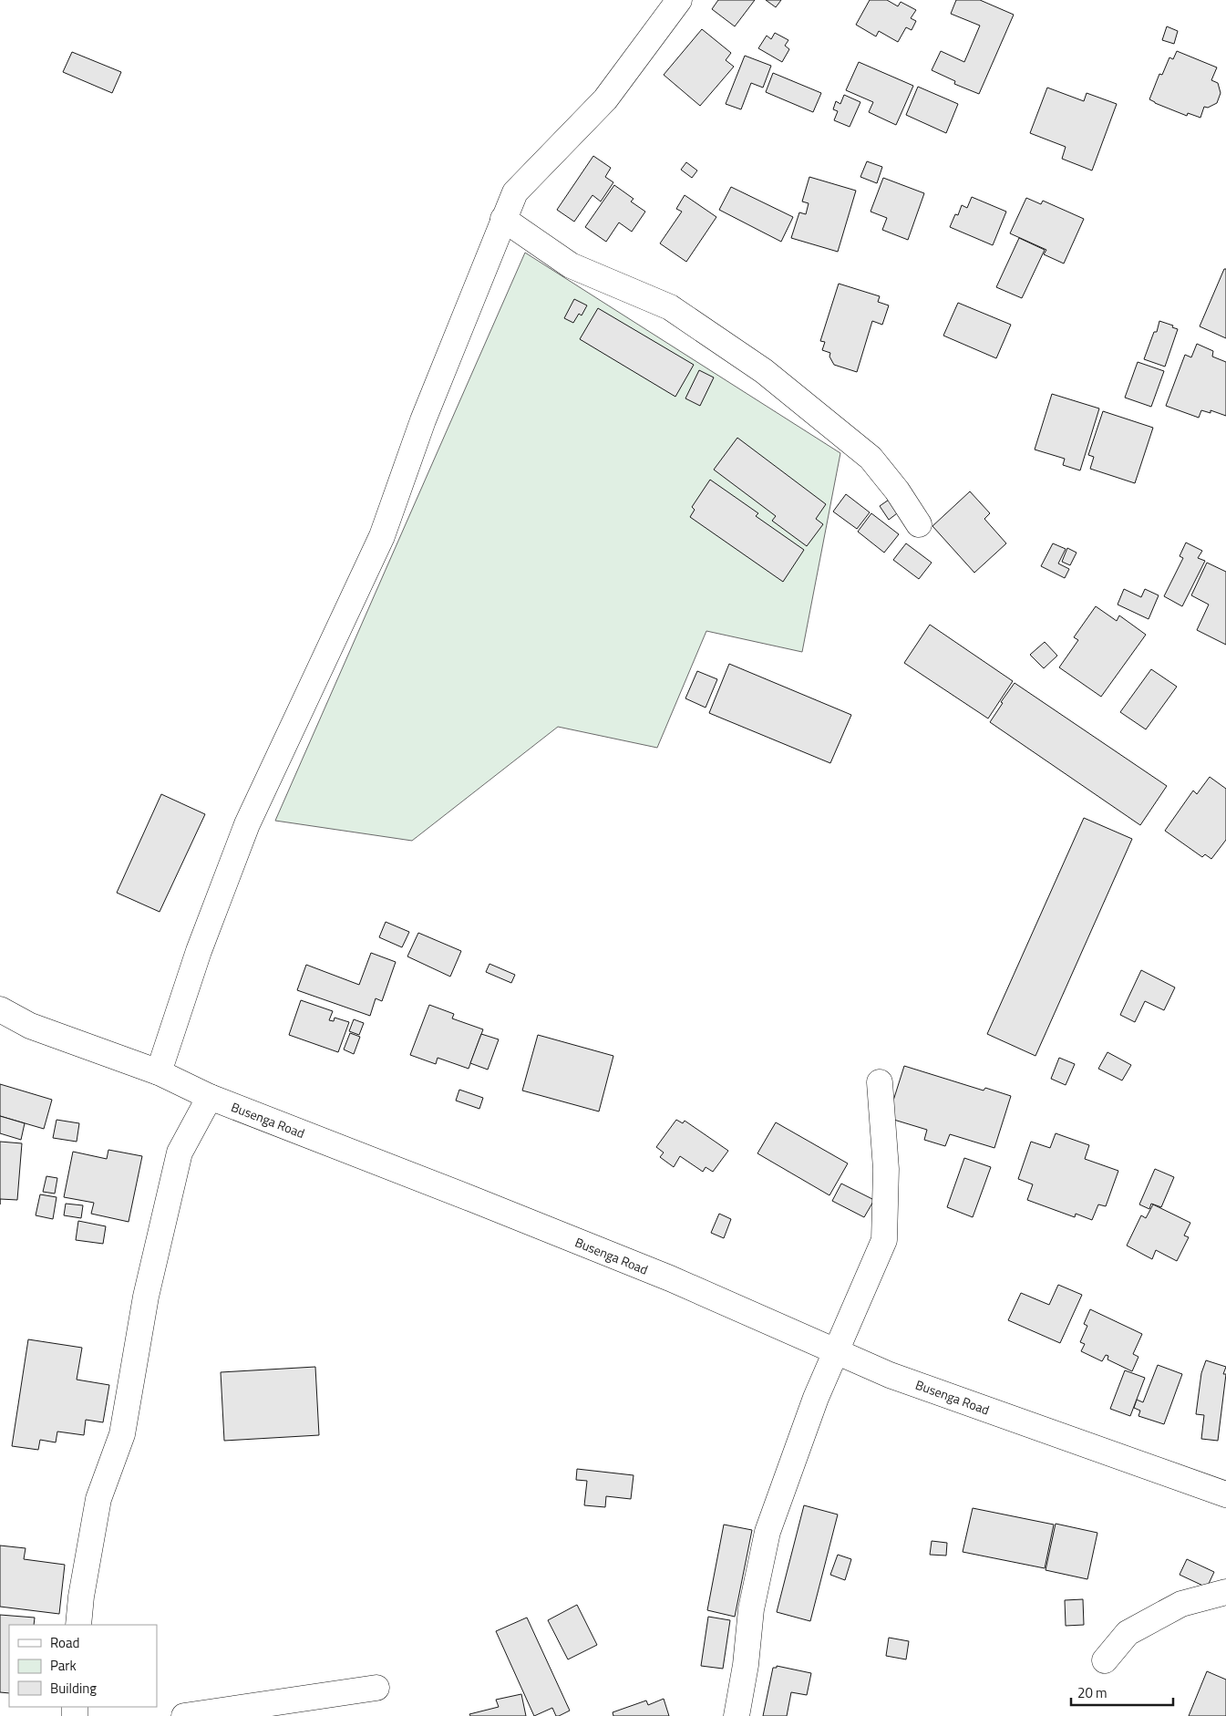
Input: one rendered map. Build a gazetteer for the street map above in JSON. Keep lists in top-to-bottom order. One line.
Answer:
{"streets":{"street":["Busenga Road"]},"legend":["Road","Park","Building"],"scale_bar":"20 m"}
